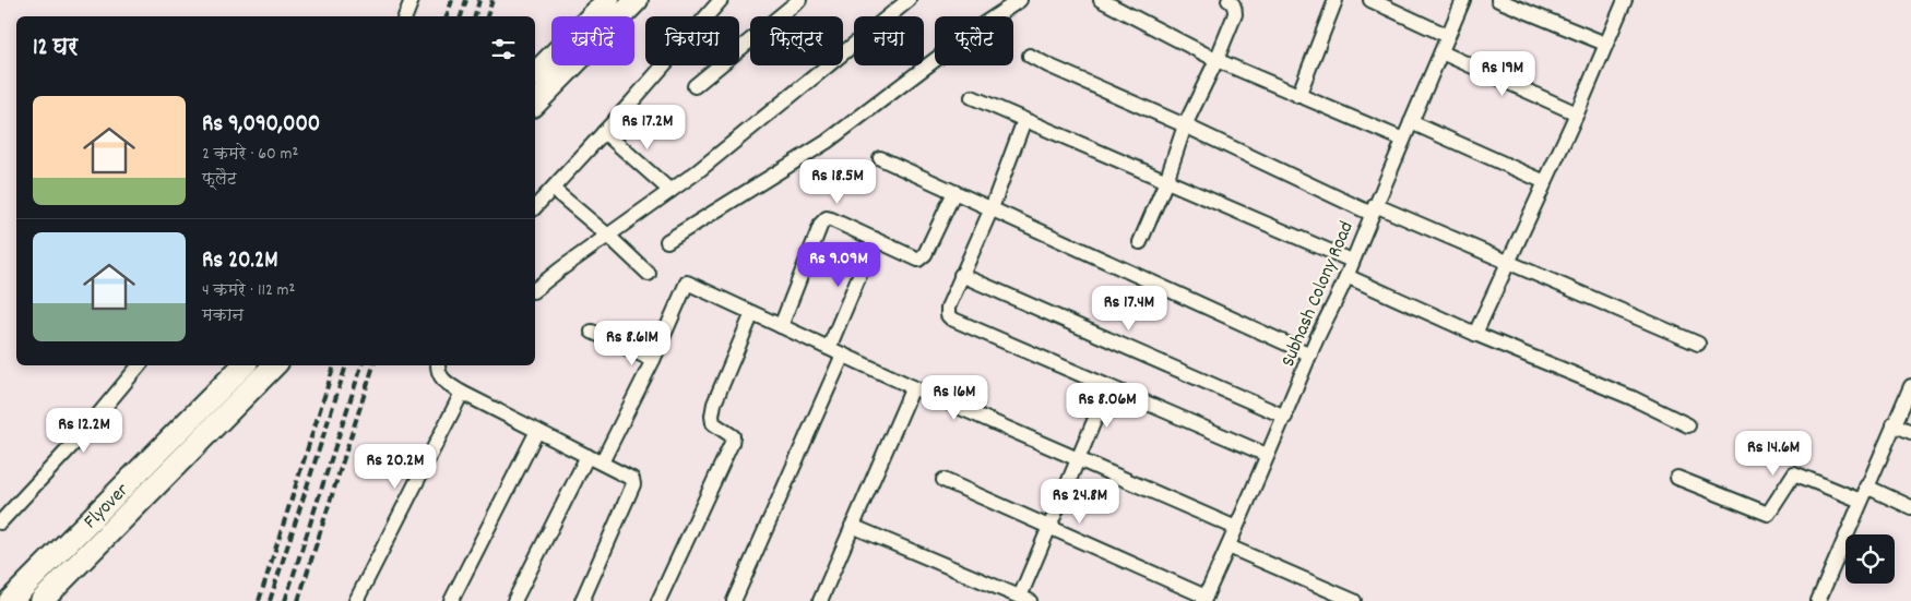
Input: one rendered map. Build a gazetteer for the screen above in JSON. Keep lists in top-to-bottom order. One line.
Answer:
{"streets":{"highway":["Flyover"],"street":["Subhash Colony Road"]},"page":{"chip":["खरीदें","किराया","फ़िल्टर","नया","फ़्लैट"],"heading":"12 घर","price":["Rs 19M","Rs 17.2M","Rs 18.5M","Rs 9.09M","Rs 17.4M","Rs 8.61M","Rs 16M","Rs 8.06M","Rs 12.2M","Rs 14.6M","Rs 20.2M","Rs 24.8M"],"list":[{"name":"Rs 9,090,000","note":"2 कमरे · 60 m² · फ़्लैट"},{"name":"Rs 20.2M","note":"4 कमरे · 112 m² · मकान"}]}}
